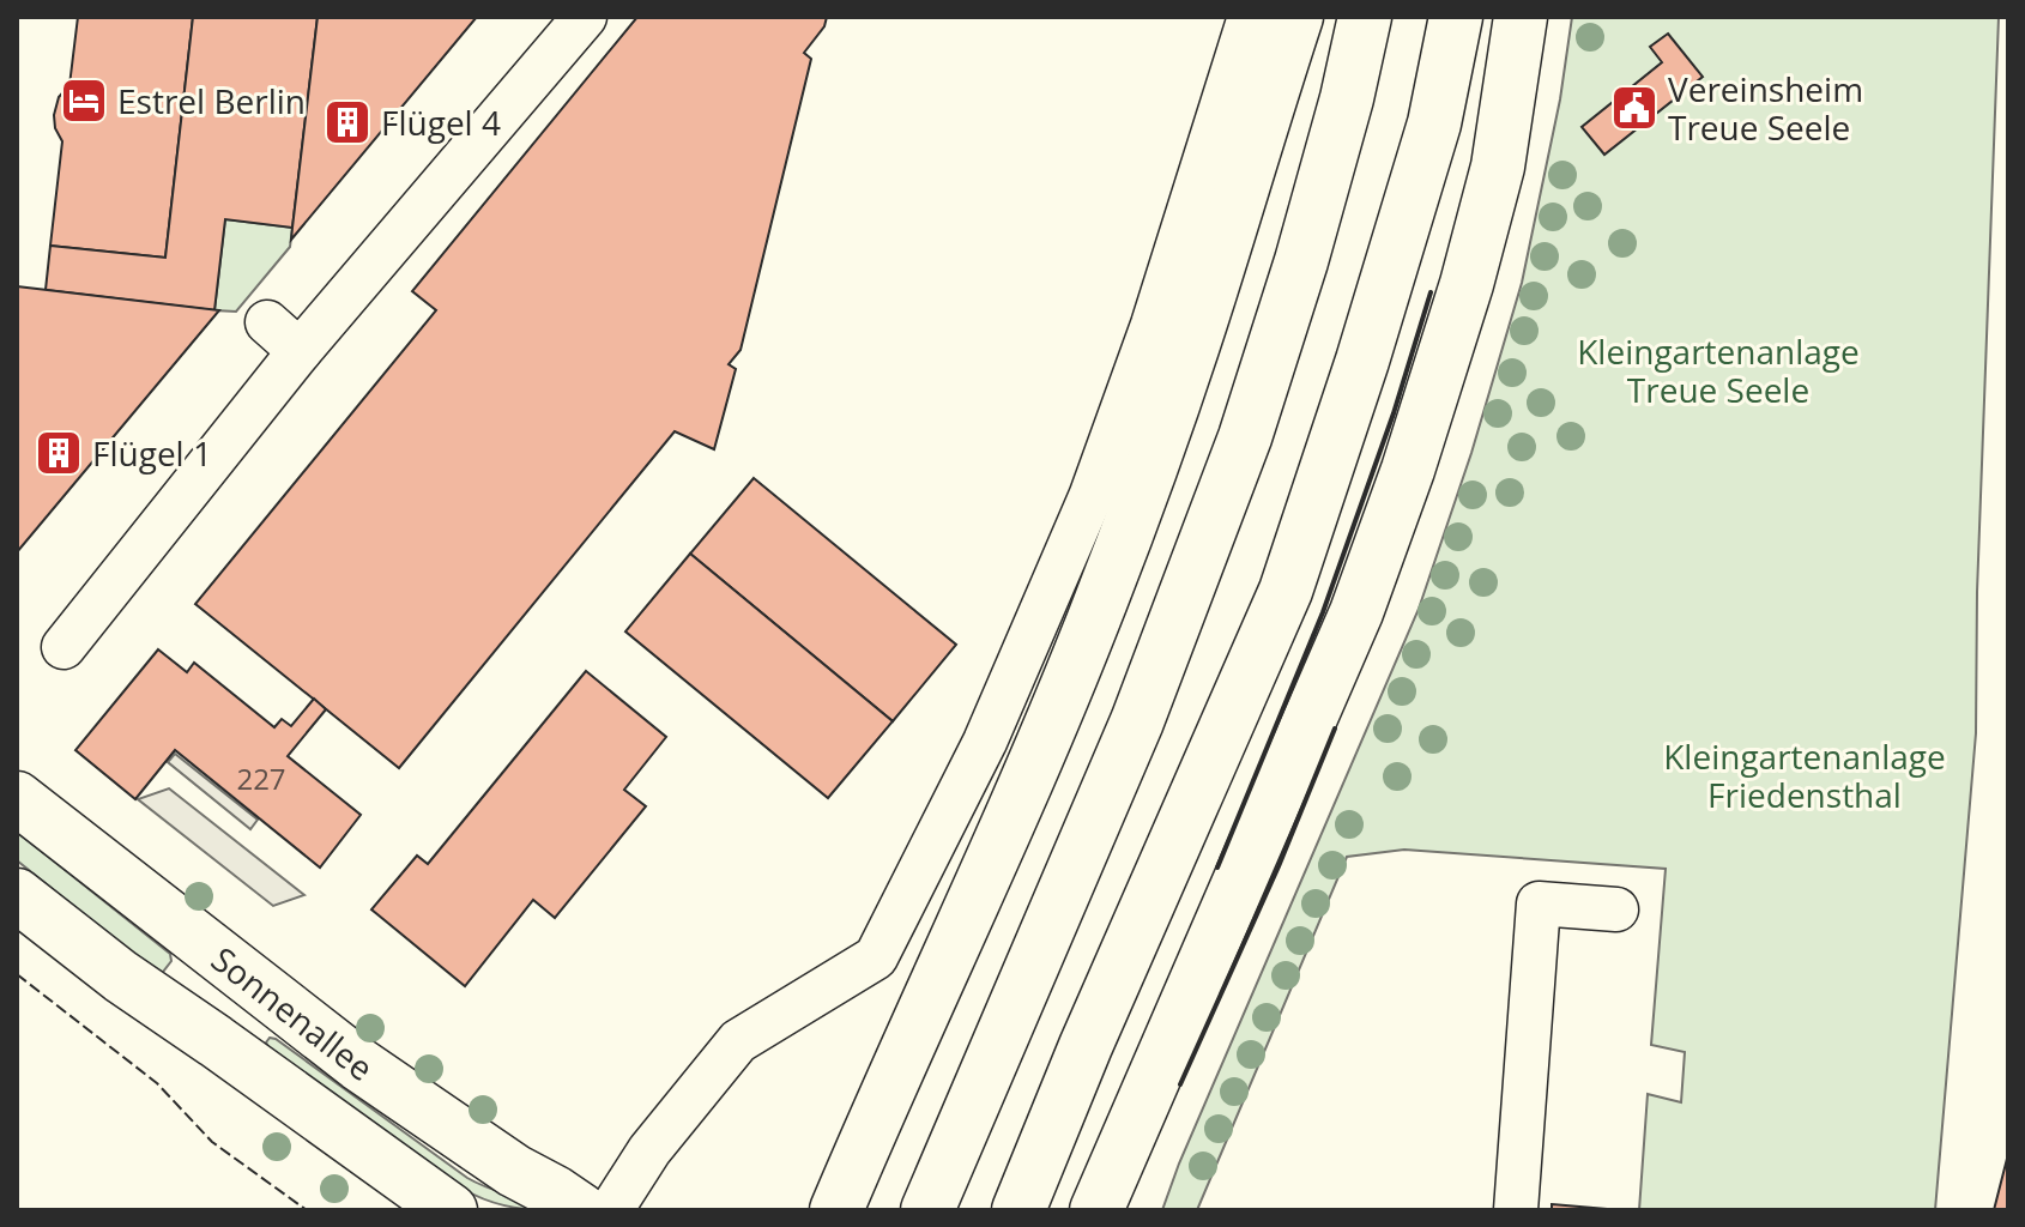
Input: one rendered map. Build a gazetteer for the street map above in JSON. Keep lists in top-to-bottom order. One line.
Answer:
{"streets":{"main road":["Sonnenallee"]},"parks":["Kleingartenanlage Treue Seele","Kleingartenanlage Friedensthal"],"places":{"hotel":["Estrel Berlin"],"public building":["Vereinsheim Treue Seele"],"building":["Flügel 4","Flügel 1"]},"house_numbers":["227"]}
